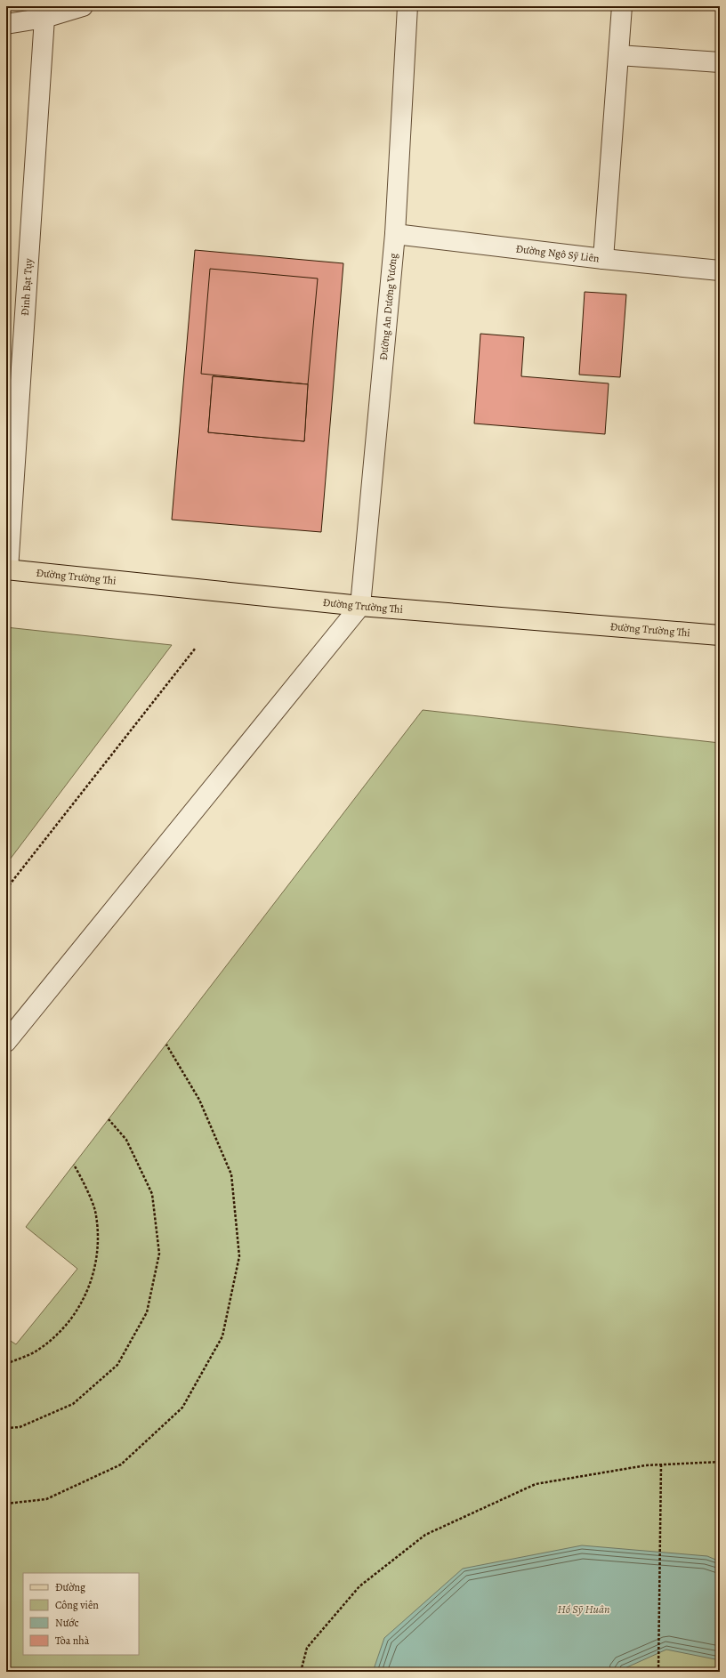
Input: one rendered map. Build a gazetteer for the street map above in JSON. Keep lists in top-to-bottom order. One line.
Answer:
{"streets":{"main road":["Đường Trường Thi"],"street":["Đường Ngô Sỹ Liên","Đinh Bạt Tụy","Đường An Dương Vương"]},"crossings":[["Đường Ngô Sỹ Liên","Đường An Dương Vương"],["Đinh Bạt Tụy","Đường Trường Thi"],["Đường An Dương Vương","Đường Trường Thi"]],"water":["Hồ Sỹ Huân"],"legend":["Đường","Công viên","Nước","Tòa nhà"]}
